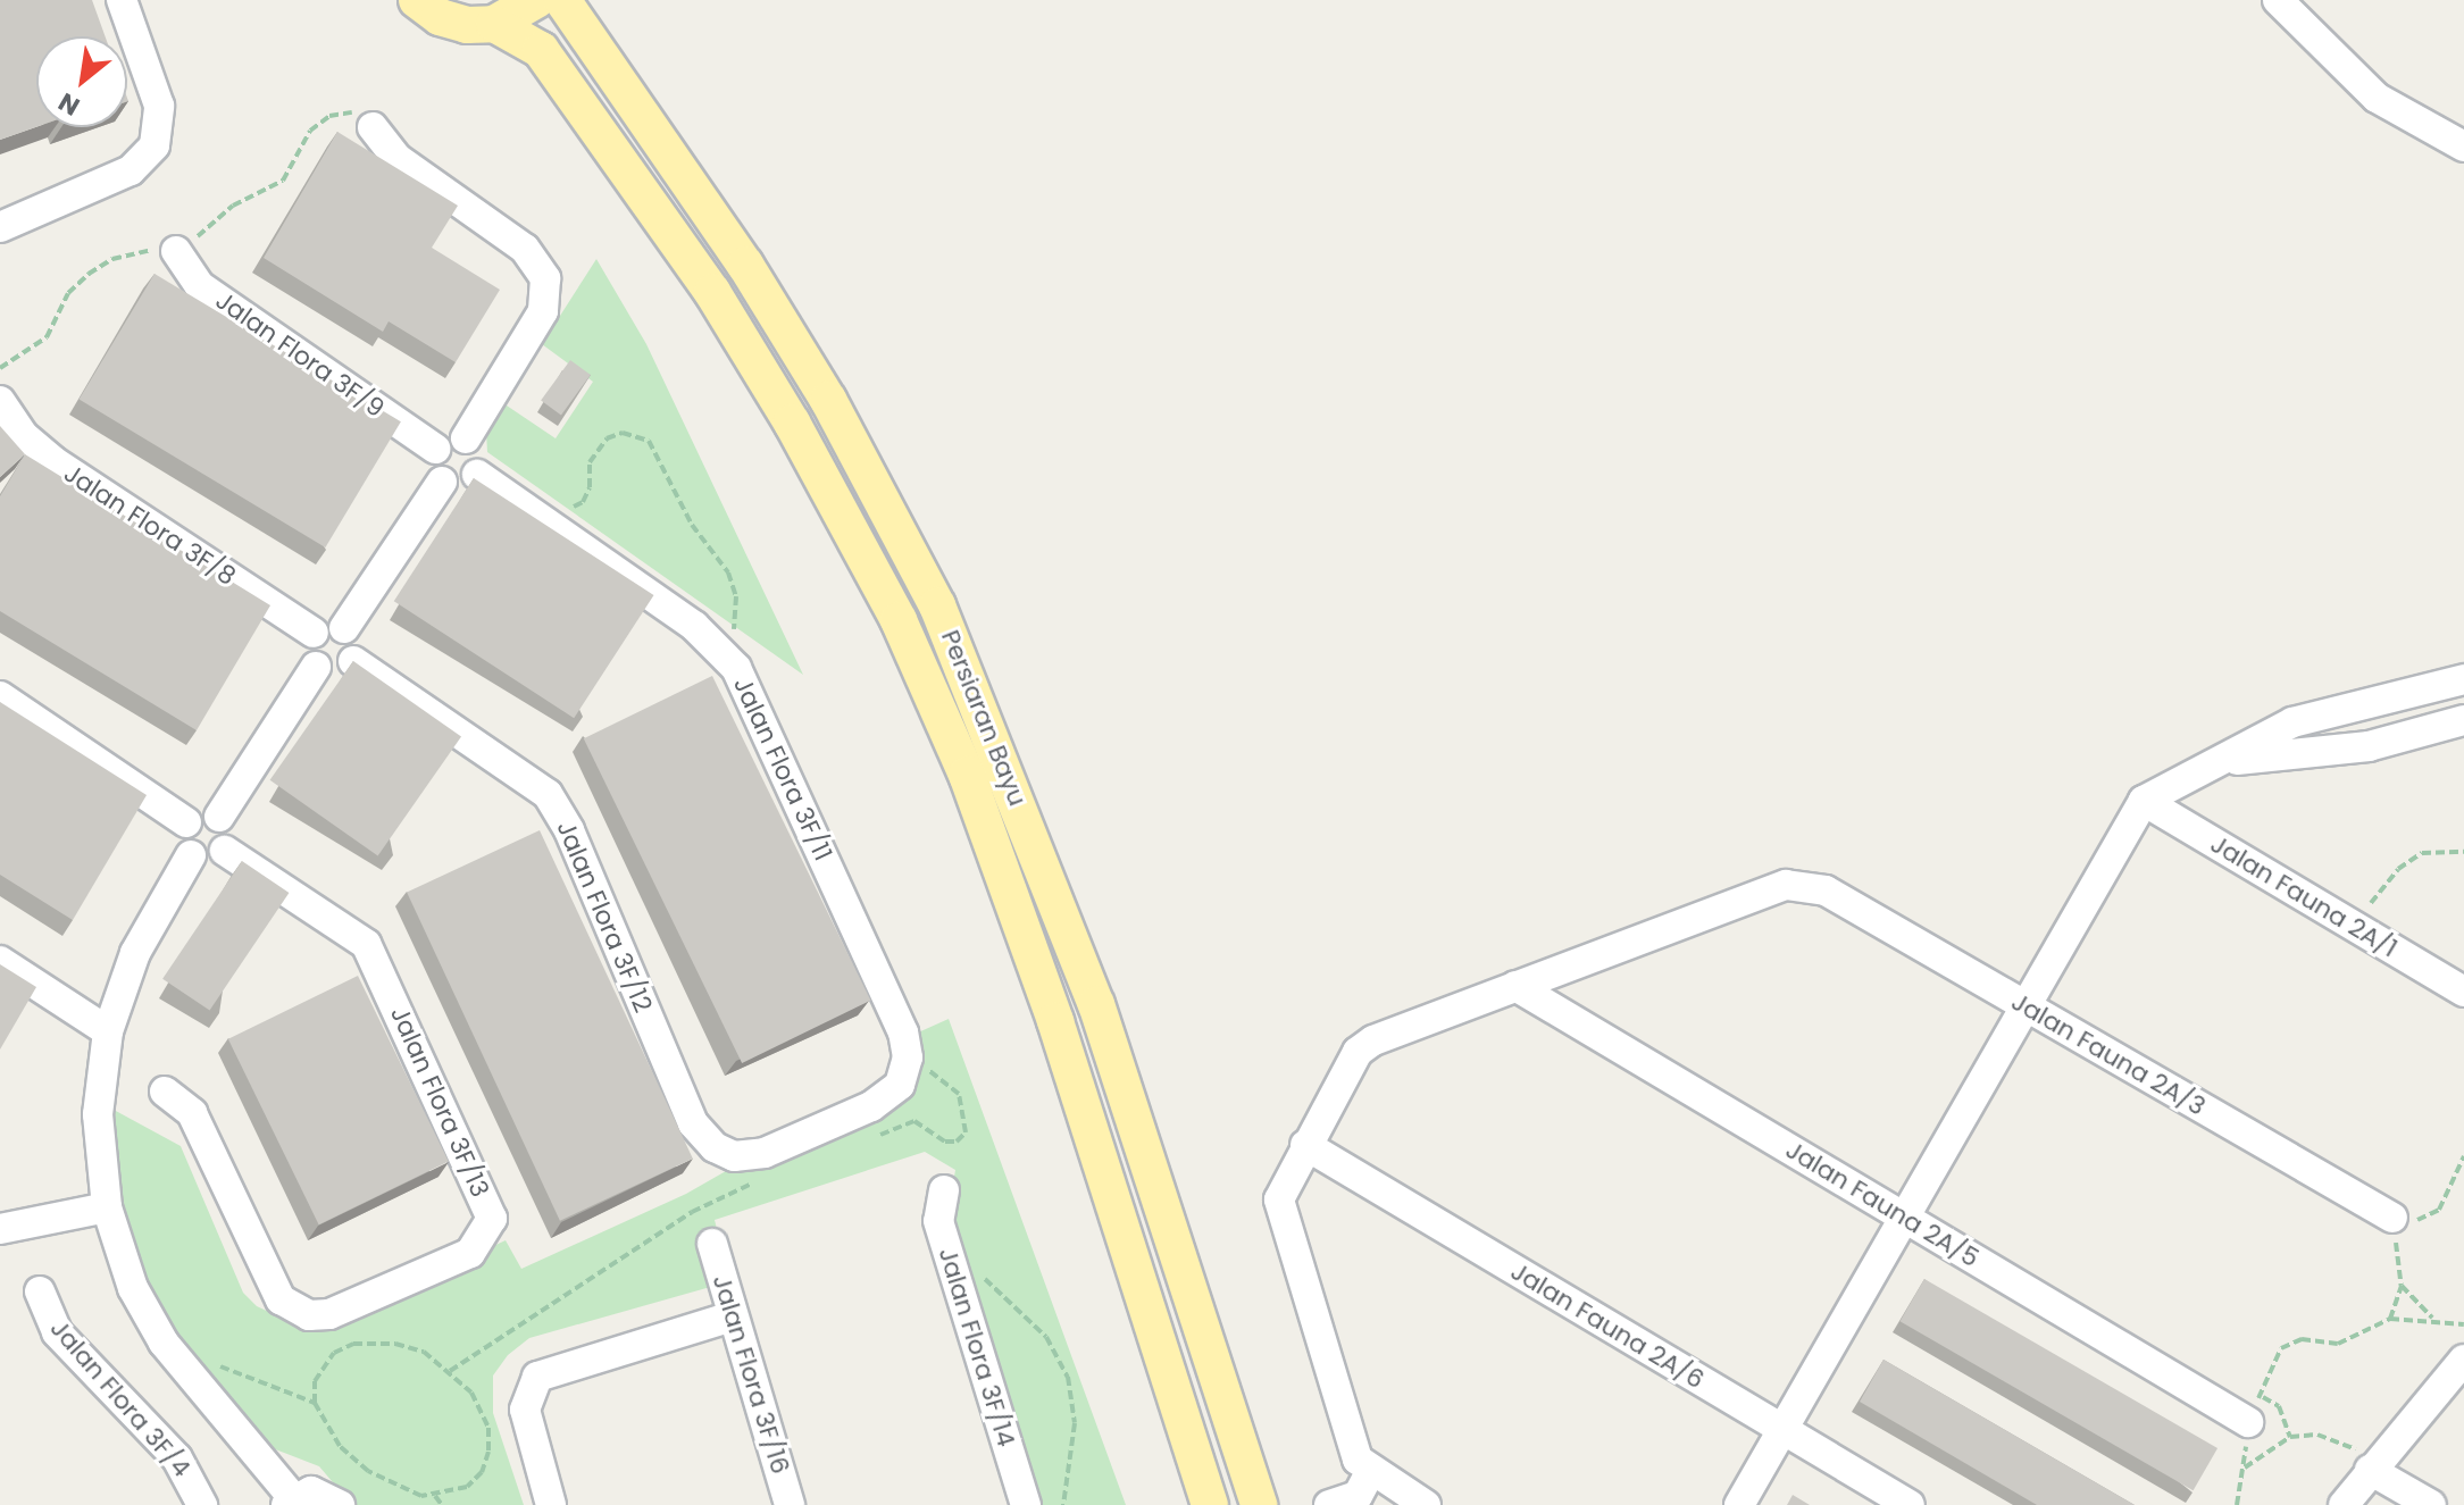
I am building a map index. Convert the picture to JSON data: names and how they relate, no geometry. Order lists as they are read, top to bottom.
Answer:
{
  "streets": {
    "main road": ["Persiaran Bayu"],
    "street": [
      "Jalan Flora 3F/9",
      "Jalan Flora 3F/8",
      "Jalan Flora 3F/11",
      "Jalan Fauna 2A/1",
      "Jalan Flora 3F/12",
      "Jalan Fauna 2A/3",
      "Jalan Flora 3F/13",
      "Jalan Fauna 2A/5",
      "Jalan Fauna 2A/6",
      "Jalan Flora 3F/14",
      "Jalan Flora 3F/16",
      "Jalan Flora 3F/4"
    ]
  },
  "crossings": [
    ["Jalan Flora 3F/9", "Jalan Flora 3F/11"],
    ["Jalan Flora 3F/8", "Jalan Flora 3F/12"],
    ["Jalan Flora 3F/11", "Jalan Flora 3F/12"],
    ["Jalan Fauna 2A/3", "Jalan Fauna 2A/5"]
  ],
  "north": "bottom left"
}
